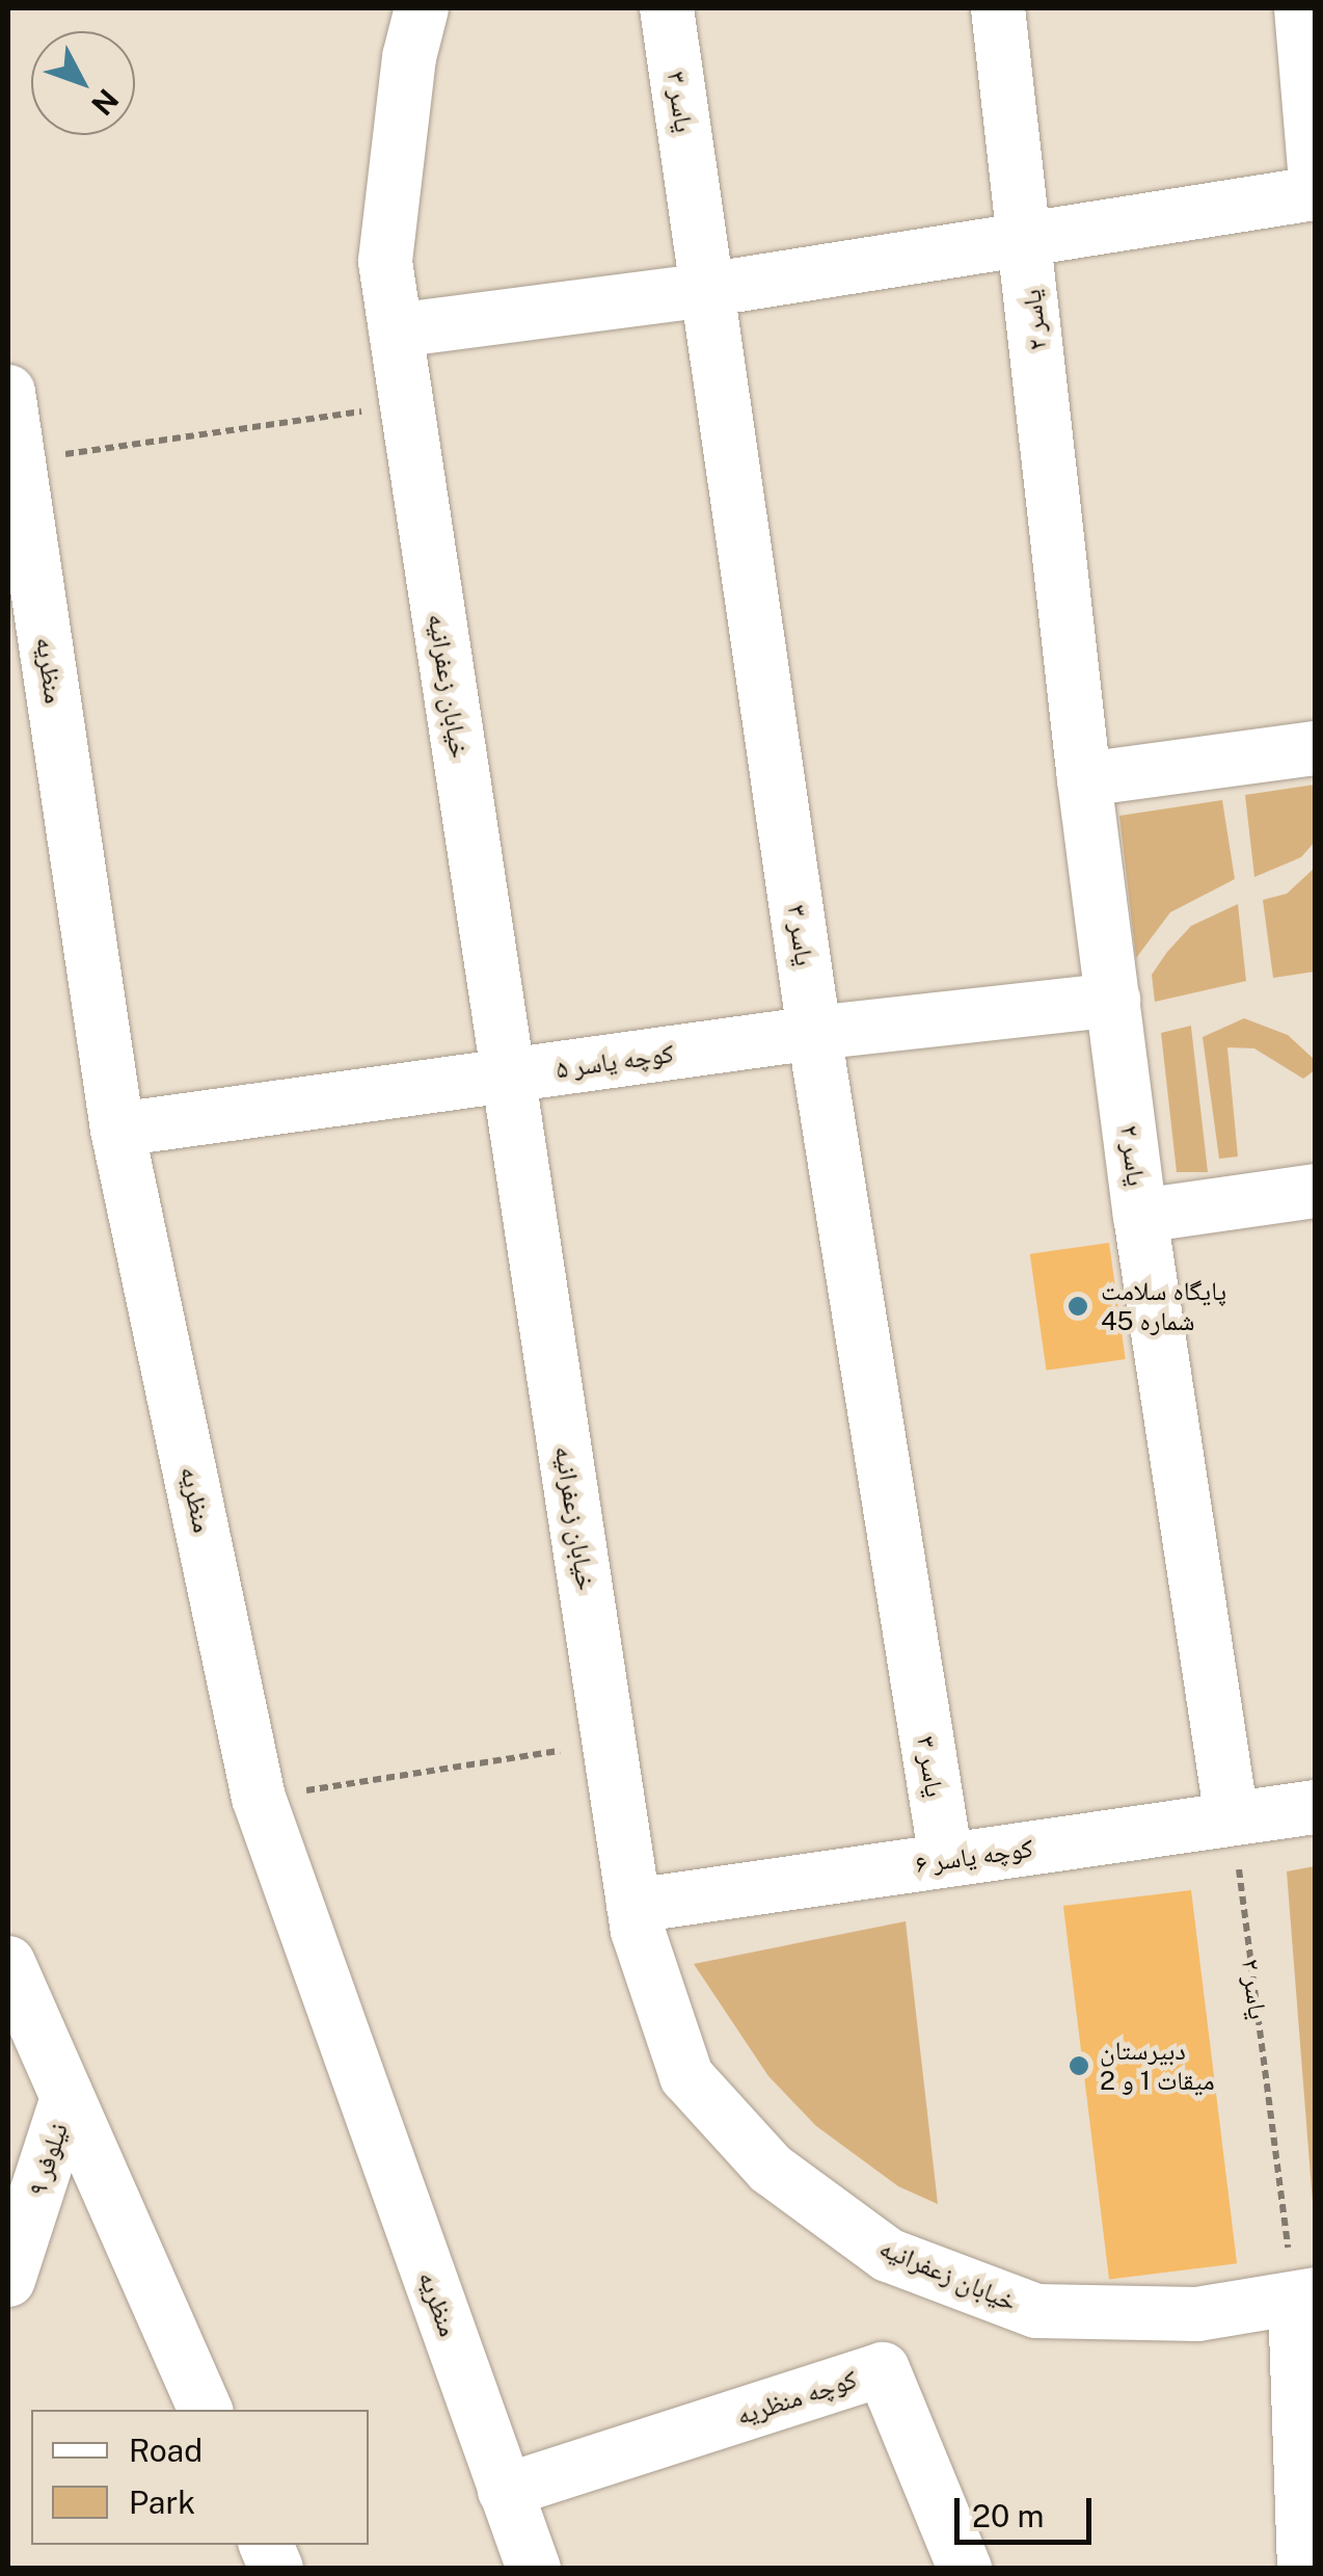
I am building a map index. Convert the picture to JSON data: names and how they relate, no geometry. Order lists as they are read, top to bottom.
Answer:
{
  "streets": {
    "street": [
      "یاسر ۳",
      "یاسر ۲",
      "منظریه",
      "خیابان زعفرانیه",
      "کوچه یاسر ۵",
      "کوچه یاسر ۶",
      "نیلوفر ۹",
      "کوچه منظریه"
    ]
  },
  "crossings": [
    ["یاسر ۳", "کوچه یاسر ۵"],
    ["یاسر ۳", "کوچه یاسر ۶"],
    ["یاسر ۲", "خیابان زعفرانیه"],
    ["یاسر ۲", "کوچه یاسر ۵"],
    ["یاسر ۲", "کوچه یاسر ۶"],
    ["منظریه", "کوچه یاسر ۵"],
    ["منظریه", "کوچه منظریه"],
    ["خیابان زعفرانیه", "کوچه یاسر ۵"],
    ["خیابان زعفرانیه", "کوچه یاسر ۶"]
  ],
  "places": ["پایگاه سلامت شماره 45", "دبیرستان میقات 1 و 2"],
  "legend": ["Road", "Park"],
  "scale_bar": "20 m",
  "north": "bottom right"
}
